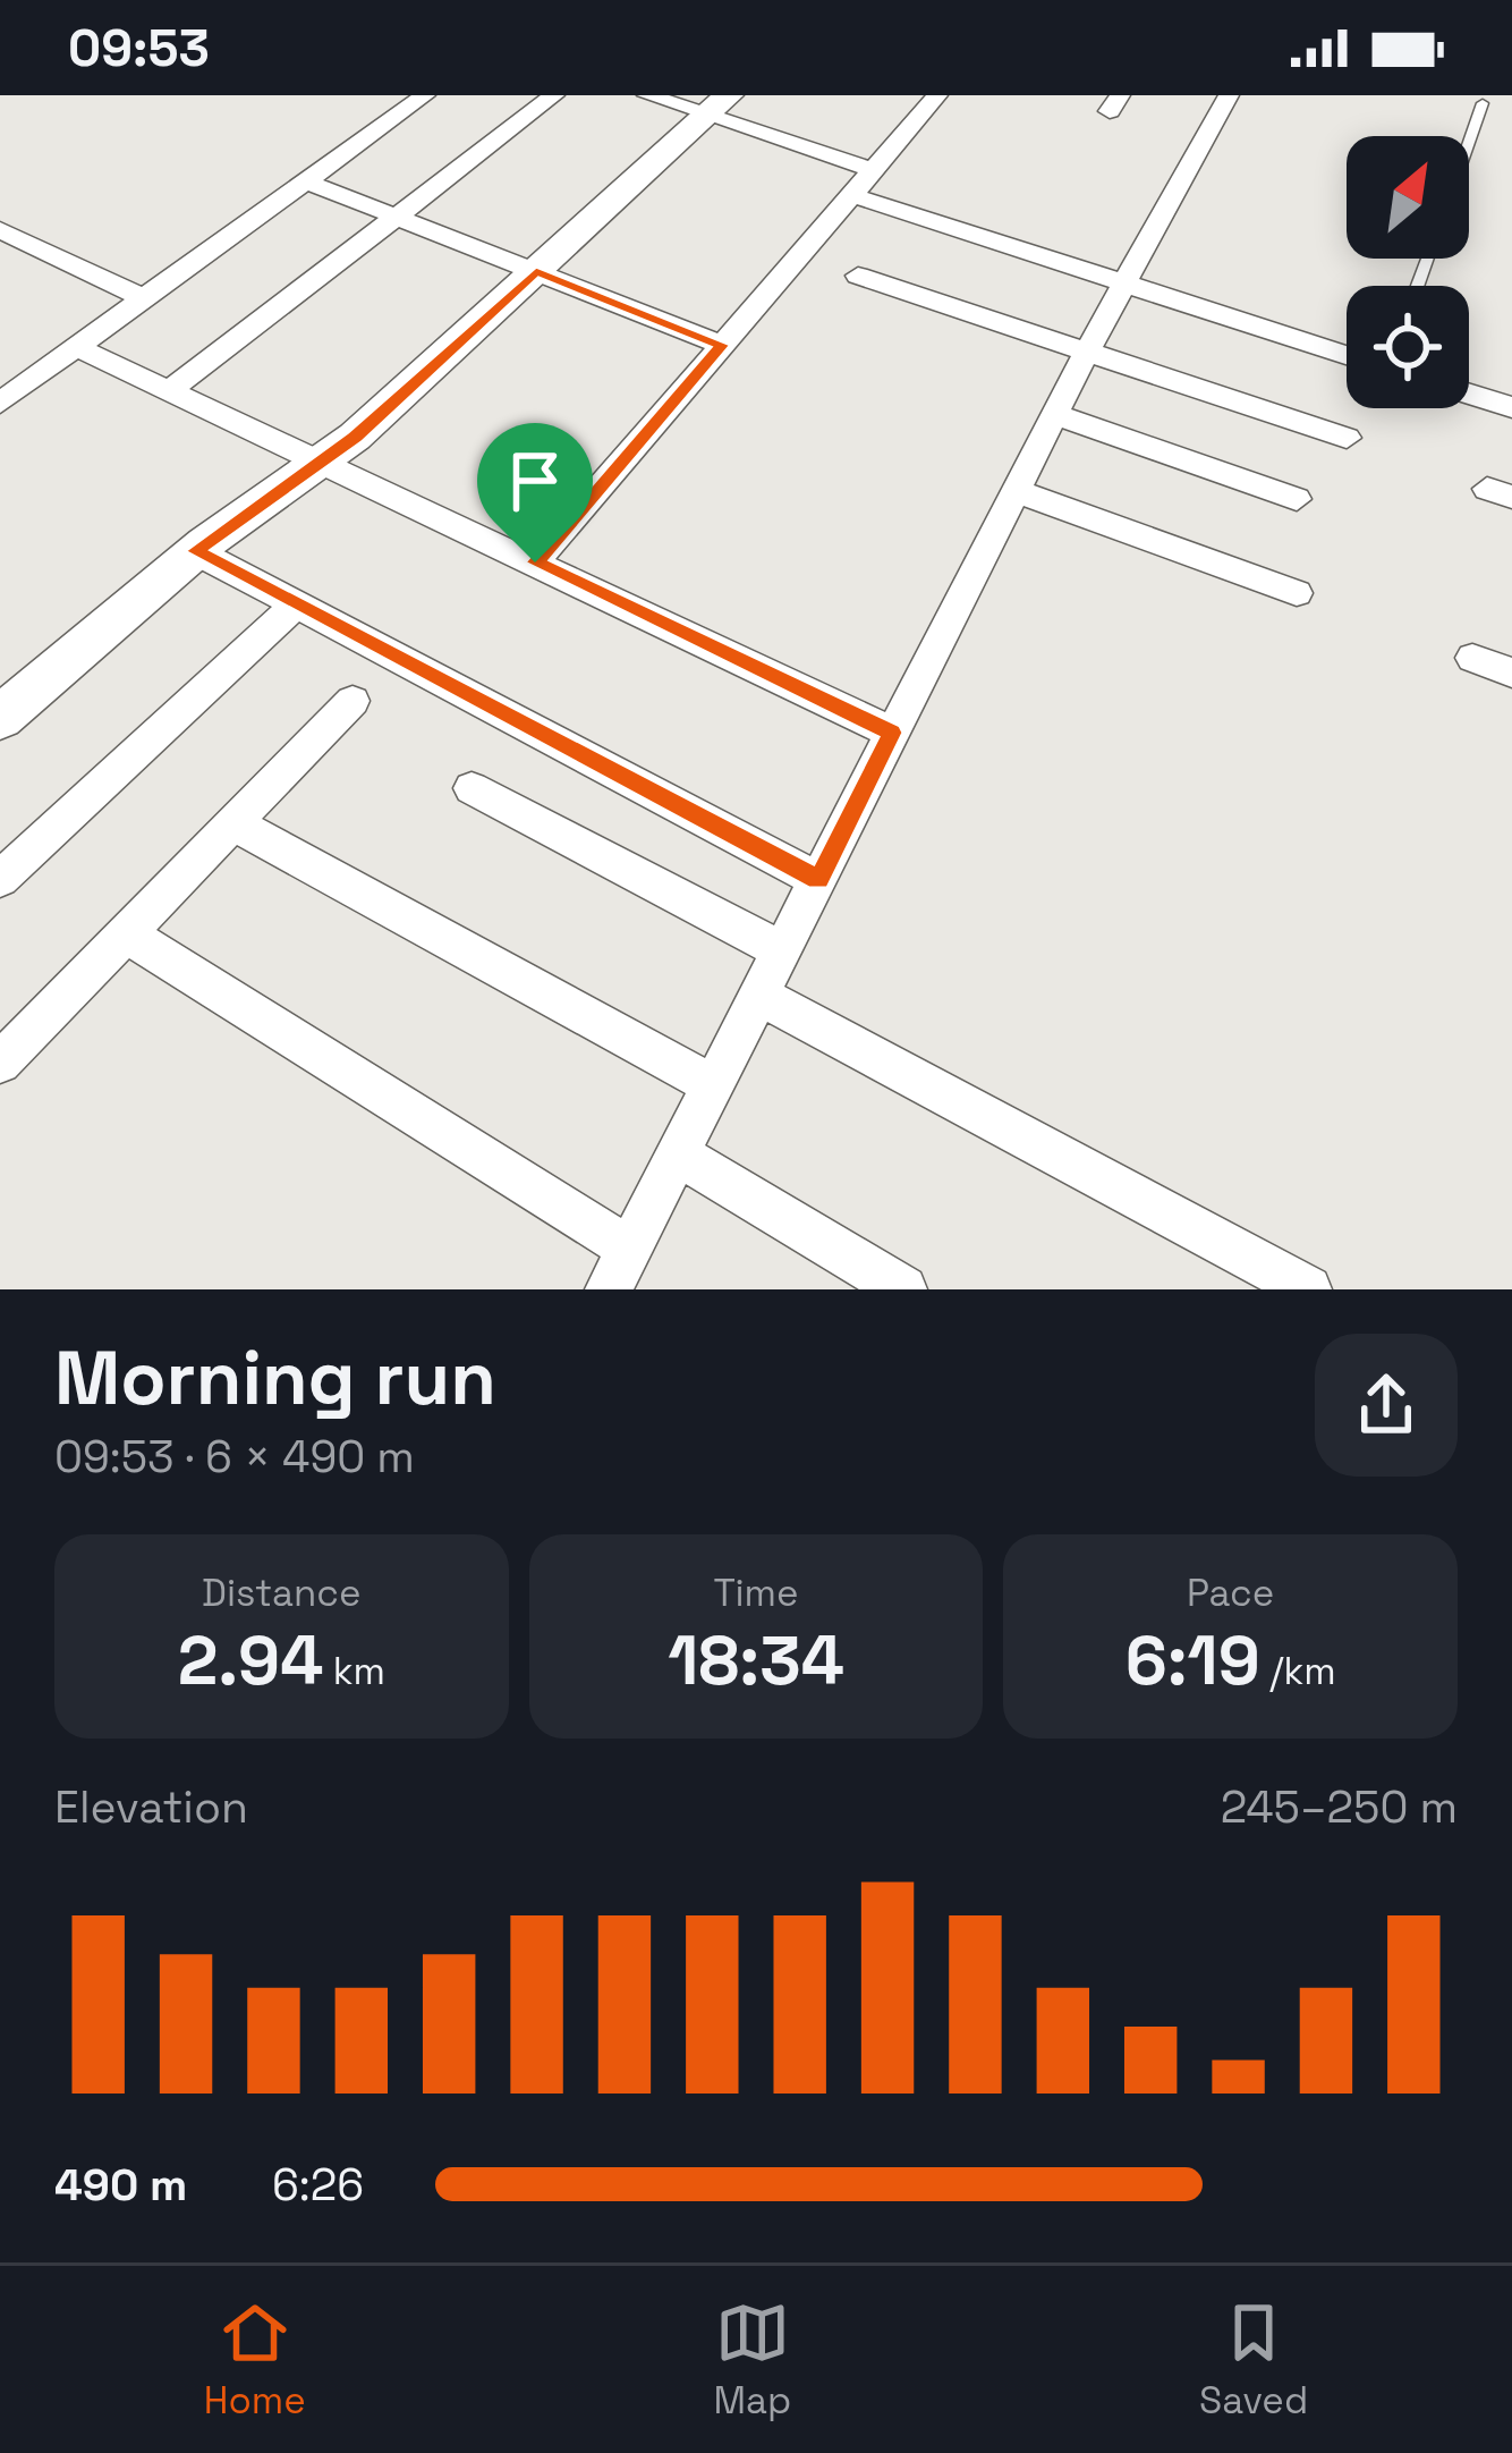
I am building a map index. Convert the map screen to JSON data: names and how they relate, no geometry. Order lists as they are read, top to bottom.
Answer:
{
  "north": "top right",
  "page": {
    "status": "09:53",
    "heading": ["Morning run", "09:53 · 6 × 490 m"],
    "stats": [
      ["Distance", "2.94 km"],
      ["Time", "18:34"],
      ["Pace", "6:19 /km"]
    ],
    "chart": ["Elevation", "245–250 m"],
    "list": [
      {
        "name": "490 m",
        "note": "6:26"
      }
    ],
    "tabs": ["Home", "Map", "Saved"]
  }
}
